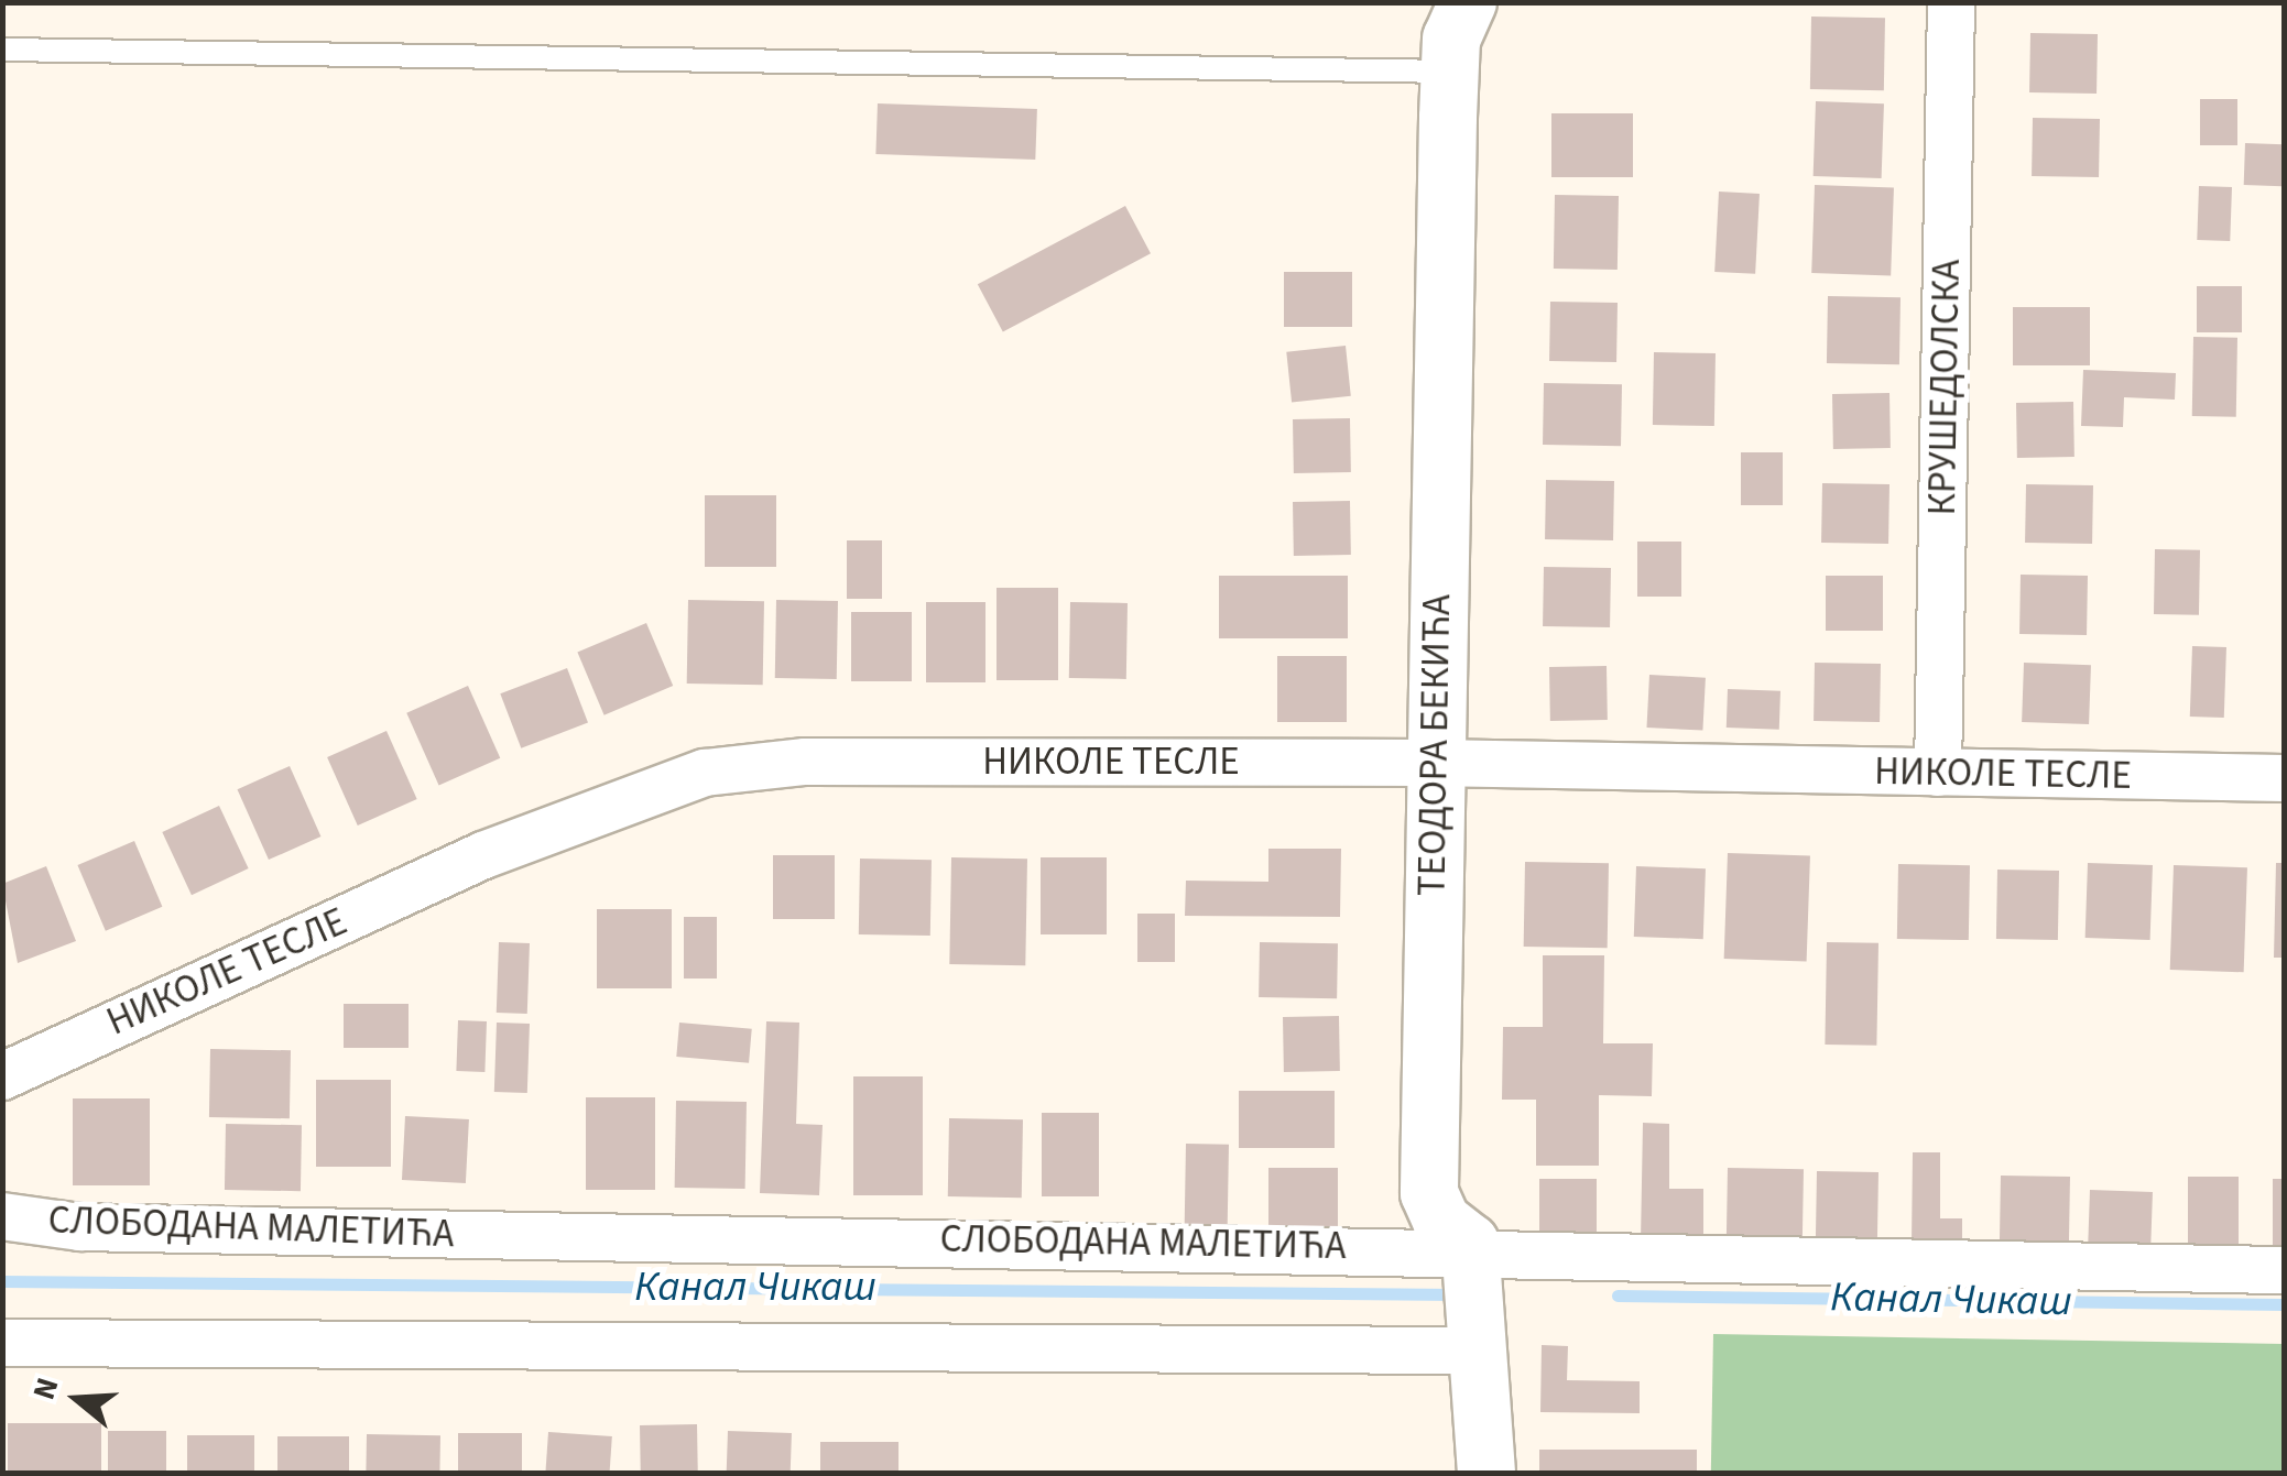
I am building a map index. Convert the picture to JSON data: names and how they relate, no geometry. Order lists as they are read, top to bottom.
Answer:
{
  "streets": {
    "street": [
      "КРУШЕДОЛСКА",
      "ТЕОДОРА БЕКИЋА",
      "НИКОЛЕ ТЕСЛЕ",
      "СЛОБОДАНА МАЛЕТИЋА"
    ]
  },
  "crossings": [
    ["КРУШЕДОЛСКА", "НИКОЛЕ ТЕСЛЕ"],
    ["ТЕОДОРА БЕКИЋА", "НИКОЛЕ ТЕСЛЕ"],
    ["ТЕОДОРА БЕКИЋА", "СЛОБОДАНА МАЛЕТИЋА"]
  ],
  "water": ["Канал Чикаш"],
  "north": "left"
}
